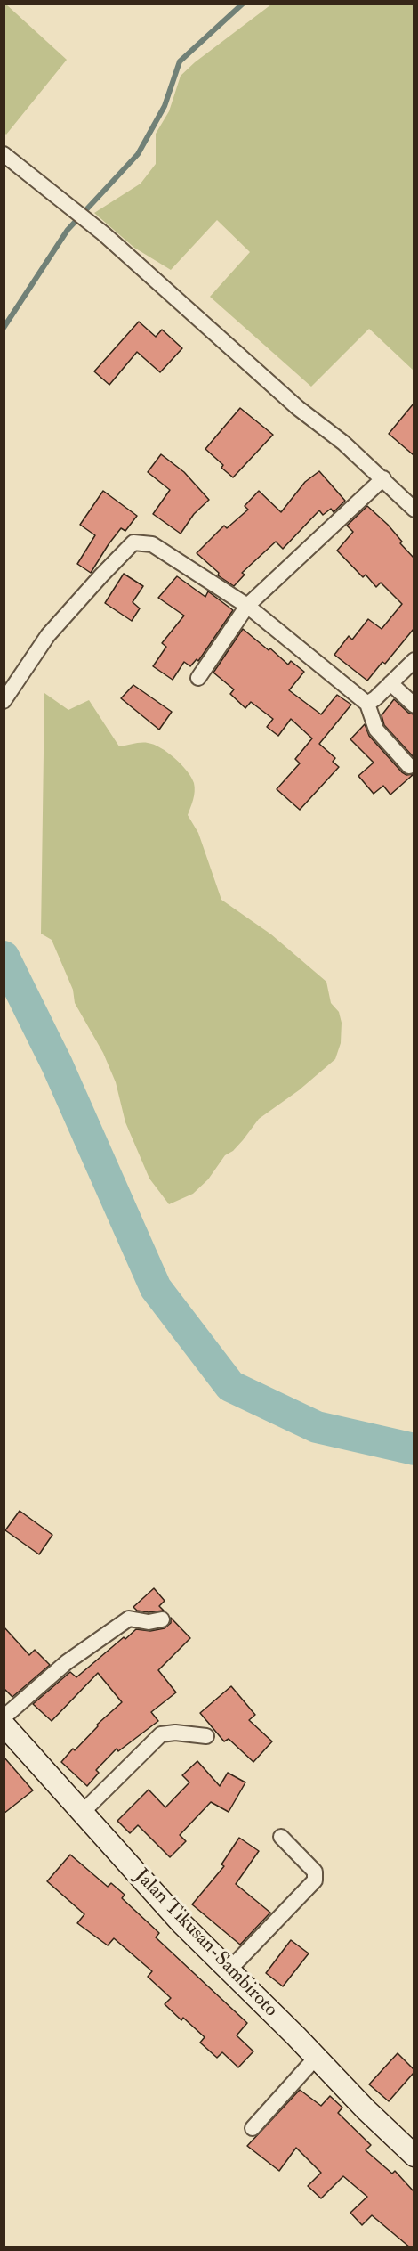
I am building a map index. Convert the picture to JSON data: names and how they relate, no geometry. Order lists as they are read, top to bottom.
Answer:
{
  "streets": {
    "street": ["Jalan Tikusan-Sambiroto"]
  }
}
